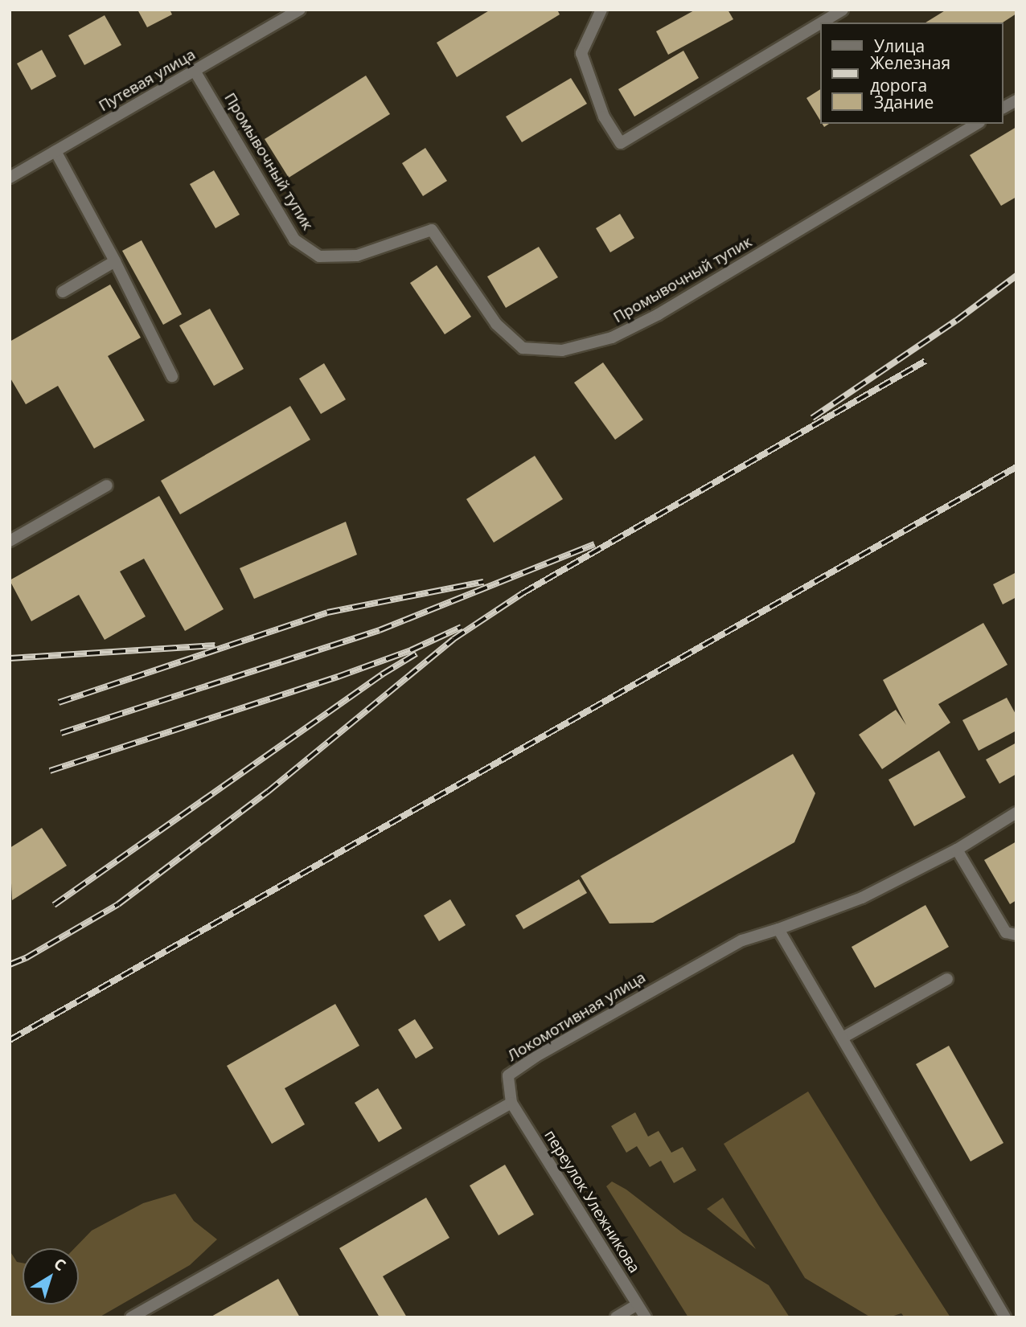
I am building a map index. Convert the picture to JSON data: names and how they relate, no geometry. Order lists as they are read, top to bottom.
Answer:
{
  "streets": {
    "street": [
      "Путевая улица",
      "Промывочный тупик",
      "Локомотивная улица",
      "переулок Улежникова"
    ]
  },
  "crossings": [
    ["Путевая улица", "Промывочный тупик"],
    ["Локомотивная улица", "переулок Улежникова"]
  ],
  "legend": ["Улица", "Железная дорога", "Здание"],
  "north": "top right"
}
